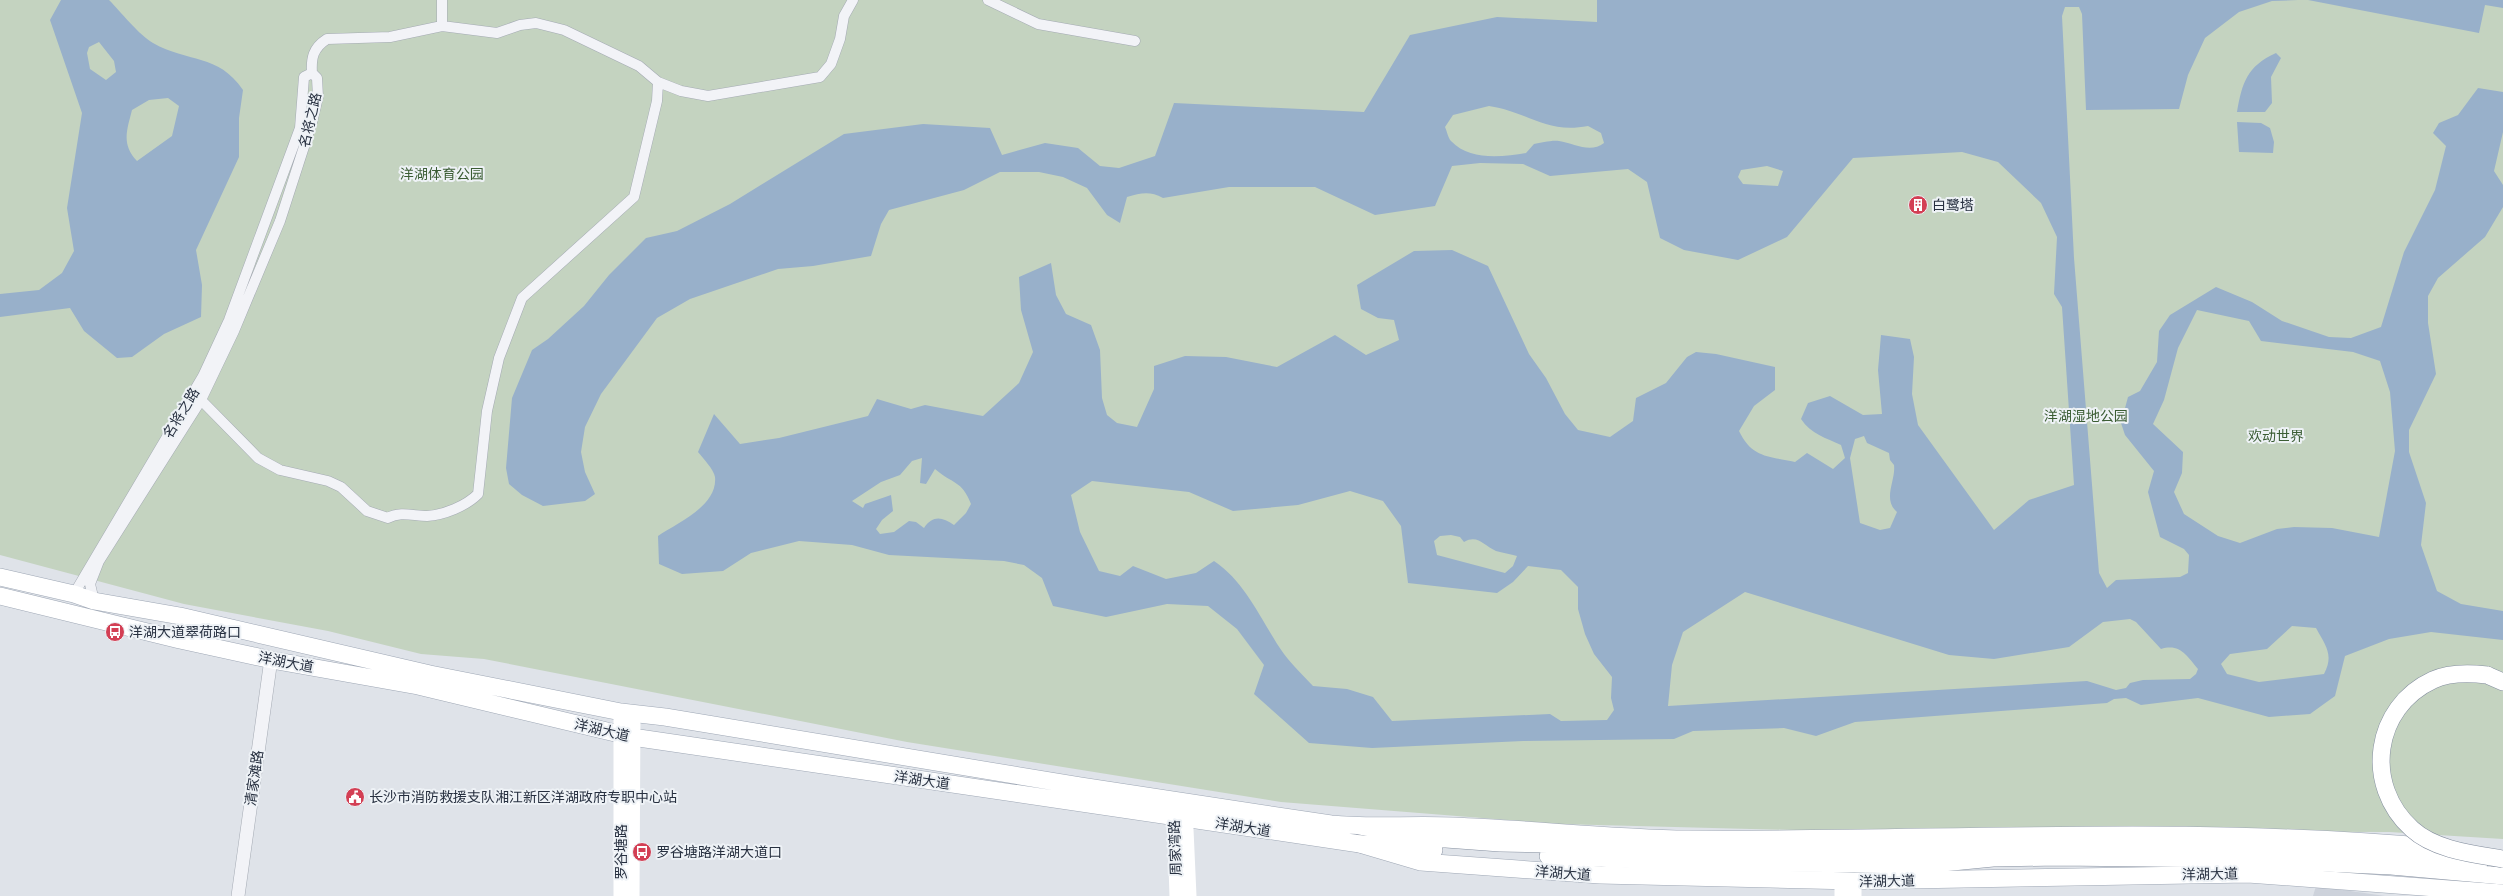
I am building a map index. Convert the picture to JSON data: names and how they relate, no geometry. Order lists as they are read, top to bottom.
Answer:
{
  "streets": {
    "main road": ["洋湖大道", "周家湾路", "罗谷塘路"],
    "street": ["名将之路", "清家滩路"]
  },
  "crossings": [
    ["名将之路", "洋湖大道"],
    ["洋湖大道", "清家滩路"],
    ["洋湖大道", "周家湾路"],
    ["洋湖大道", "罗谷塘路"]
  ],
  "parks": ["洋湖体育公园", "洋湖湿地公园", "欢动世界"],
  "places": {
    "building": ["白鹭塔"],
    "bus stop": ["洋湖大道翠荷路口", "罗谷塘路洋湖大道口"],
    "public building": ["长沙市消防救援支队湘江新区洋湖政府专职中心站"]
  }
}
